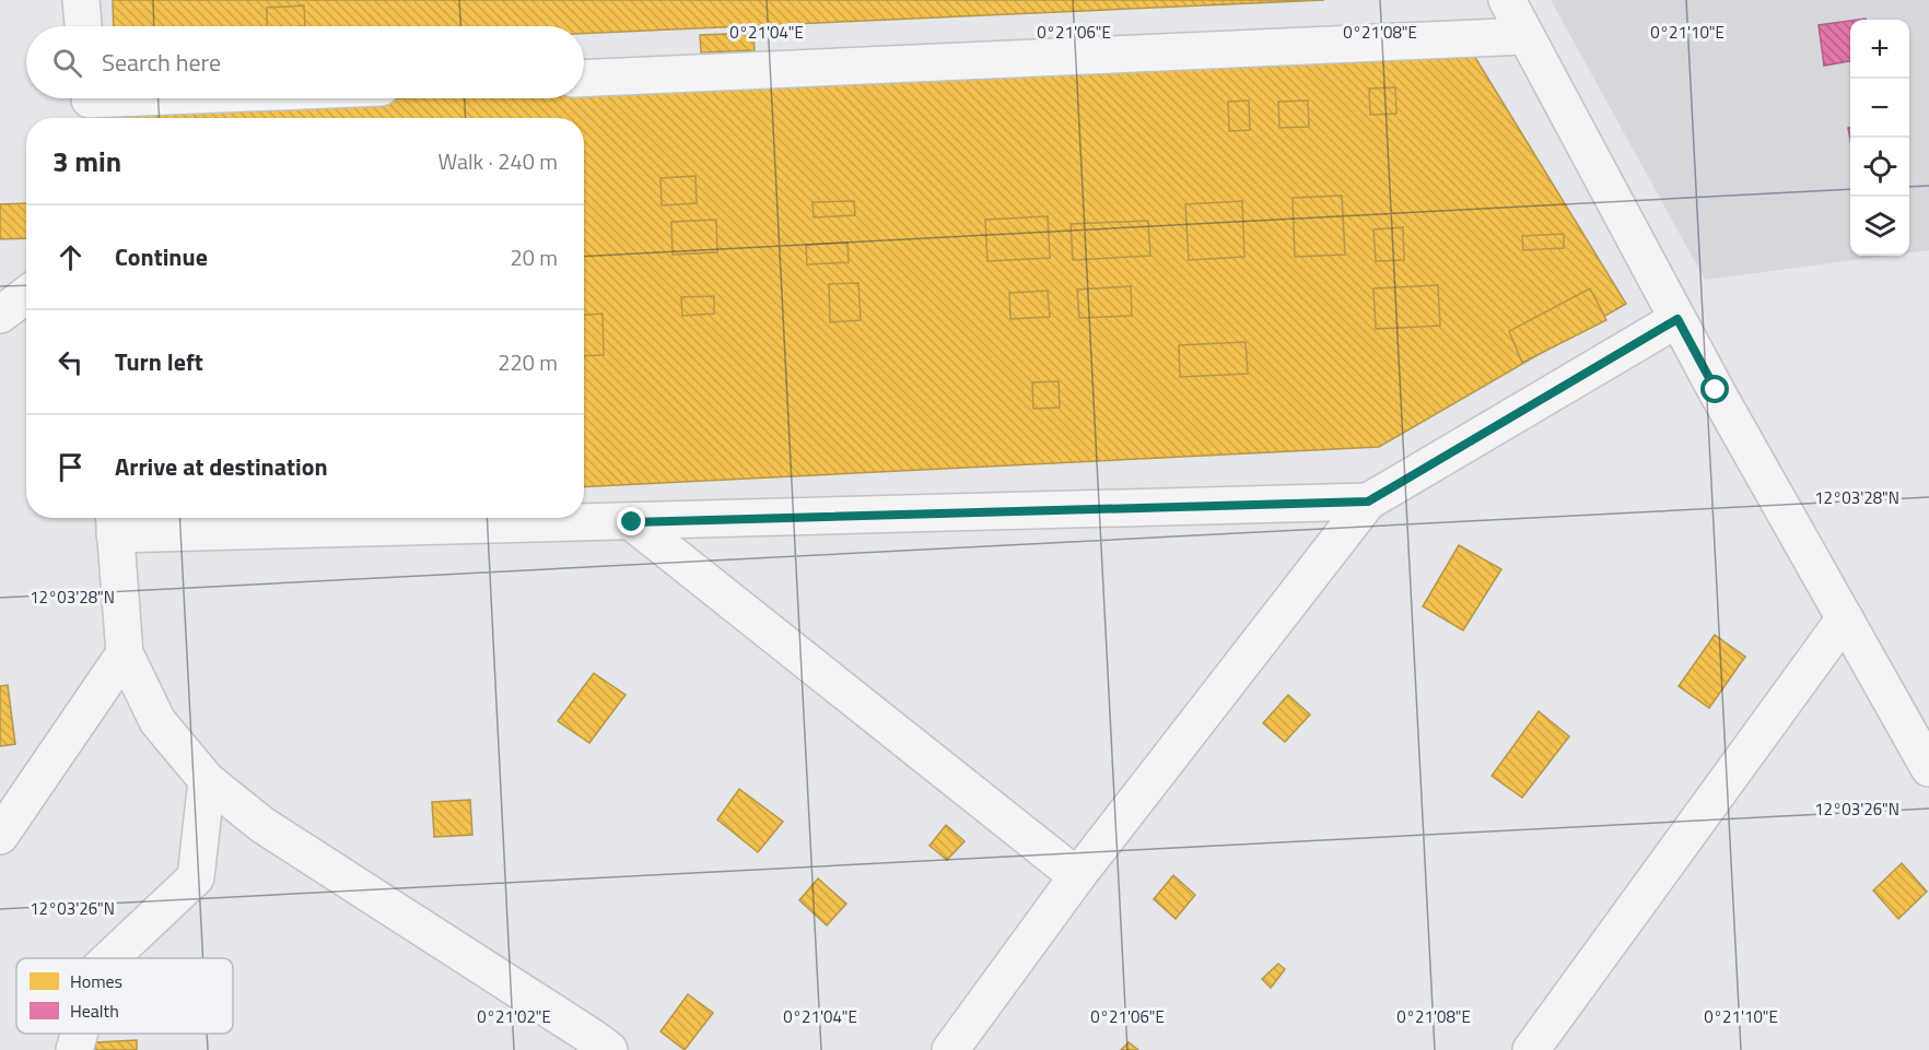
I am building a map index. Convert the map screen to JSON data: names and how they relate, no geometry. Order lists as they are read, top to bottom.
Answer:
{
  "legend": ["Homes", "Health"],
  "page": {
    "map_buttons": ["+", "−"],
    "search": "Search here",
    "heading": ["3 min", "Walk · 240 m"],
    "list": [
      ["Continue", "20 m"],
      ["Turn left", "220 m"],
      "Arrive at destination"
    ]
  },
  "coordinates": [
    "0°21'04\"E",
    "0°21'06\"E",
    "0°21'08\"E",
    "0°21'10\"E",
    "12°03'28\"N",
    "12°03'26\"N",
    "0°21'02\"E"
  ]
}
